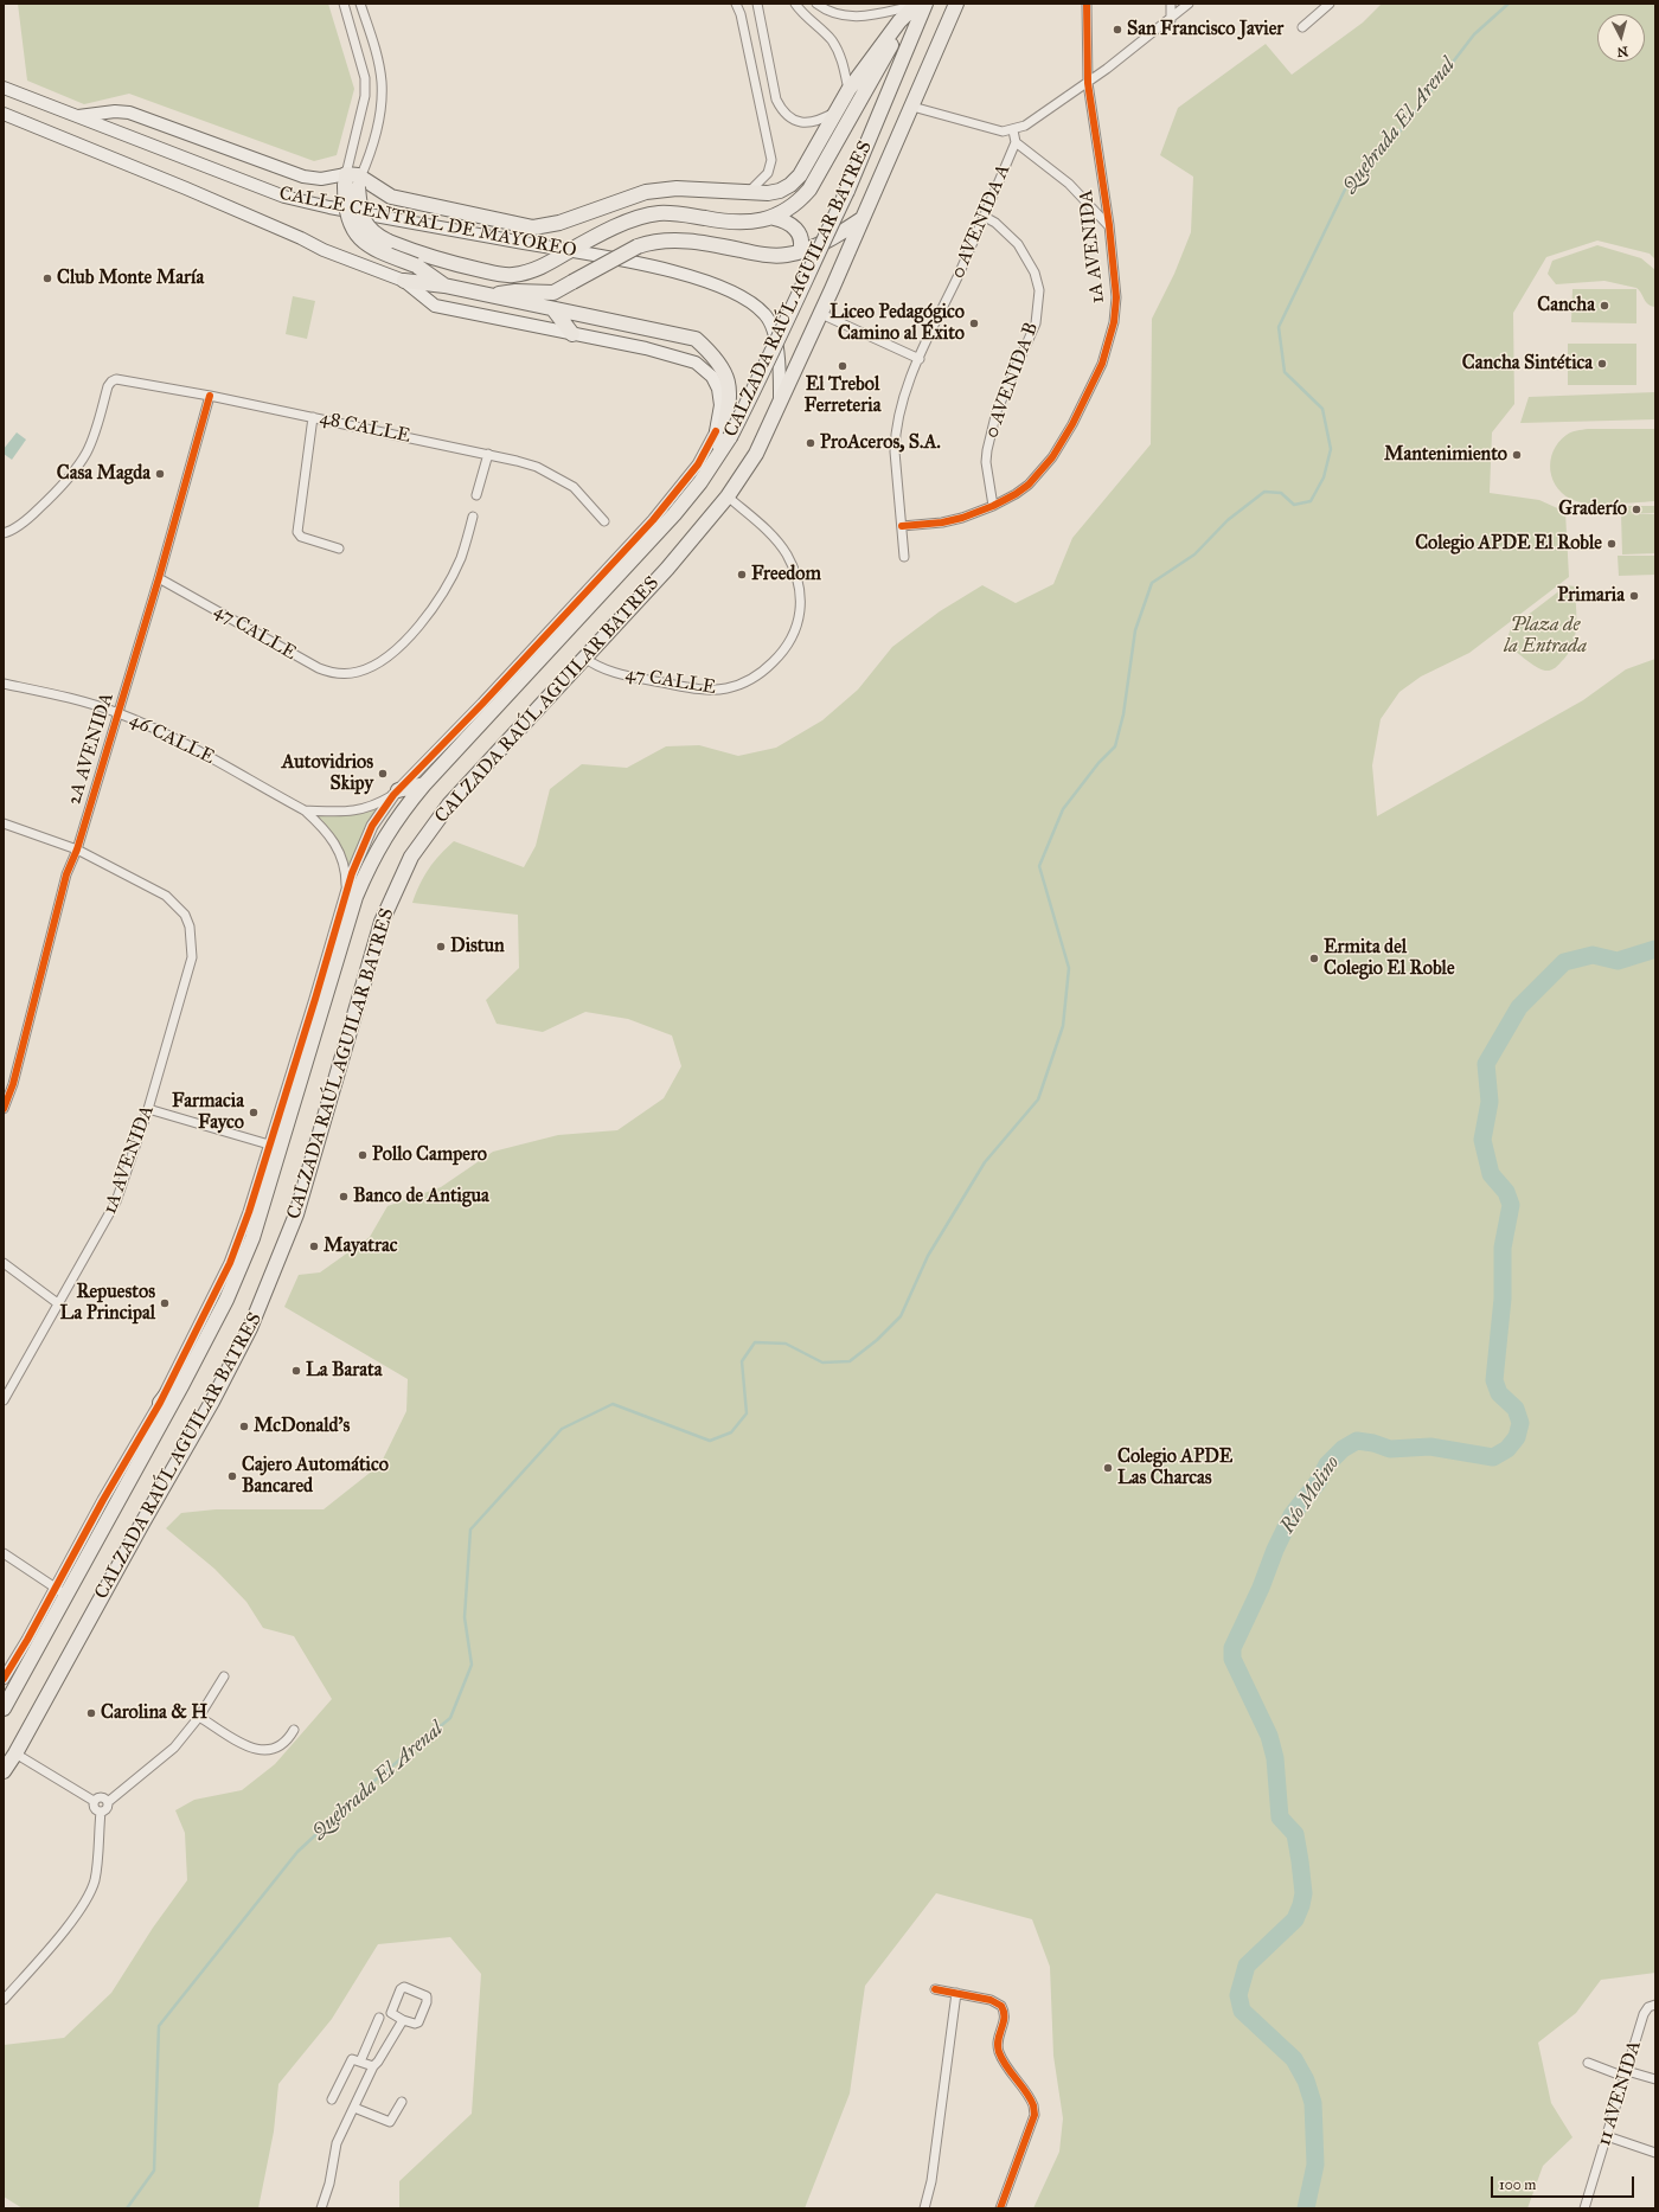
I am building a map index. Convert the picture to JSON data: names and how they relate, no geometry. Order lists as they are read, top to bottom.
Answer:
{
  "streets": {
    "highway": ["CALZADA RAÚL AGUILAR BATRES"],
    "main road": ["CALLE CENTRAL DE MAYOREO"],
    "street": [
      "0 AVENIDA A",
      "1A AVENIDA",
      "0 AVENIDA B",
      "48 CALLE",
      "47 CALLE",
      "46 CALLE",
      "2A AVENIDA",
      "11 AVENIDA"
    ]
  },
  "crossings": [
    ["0 AVENIDA A", "1A AVENIDA"],
    ["0 AVENIDA A", "0 AVENIDA B"],
    ["CALLE CENTRAL DE MAYOREO", "CALZADA RAÚL AGUILAR BATRES"],
    ["1A AVENIDA", "0 AVENIDA B"],
    ["1A AVENIDA", "2A AVENIDA"],
    ["CALZADA RAÚL AGUILAR BATRES", "47 CALLE"],
    ["48 CALLE", "2A AVENIDA"],
    ["47 CALLE", "2A AVENIDA"],
    ["46 CALLE", "2A AVENIDA"]
  ],
  "water": ["Quebrada El Arenal", "Río Molino"],
  "parks": ["Plaza de la Entrada"],
  "places": [
    "San Francisco Javier",
    "Club Monte María",
    "Cancha",
    "Liceo Pedagógico Camino al Éxito",
    "Cancha Sintética",
    "El Trebol Ferreteria",
    "ProAceros, S.A.",
    "Mantenimiento",
    "Casa Magda",
    "Graderío",
    "Colegio APDE El Roble",
    "Freedom",
    "Primaria",
    "Autovidrios Skipy",
    "Distun",
    "Ermita del Colegio El Roble",
    "Farmacia Fayco",
    "Pollo Campero",
    "Banco de Antigua",
    "Mayatrac",
    "Repuestos La Principal",
    "La Barata",
    "McDonald's",
    "Colegio APDE Las Charcas",
    "Cajero Automático Bancared",
    "Carolina & H"
  ],
  "scale_bar": "100 m",
  "north": "bottom"
}
